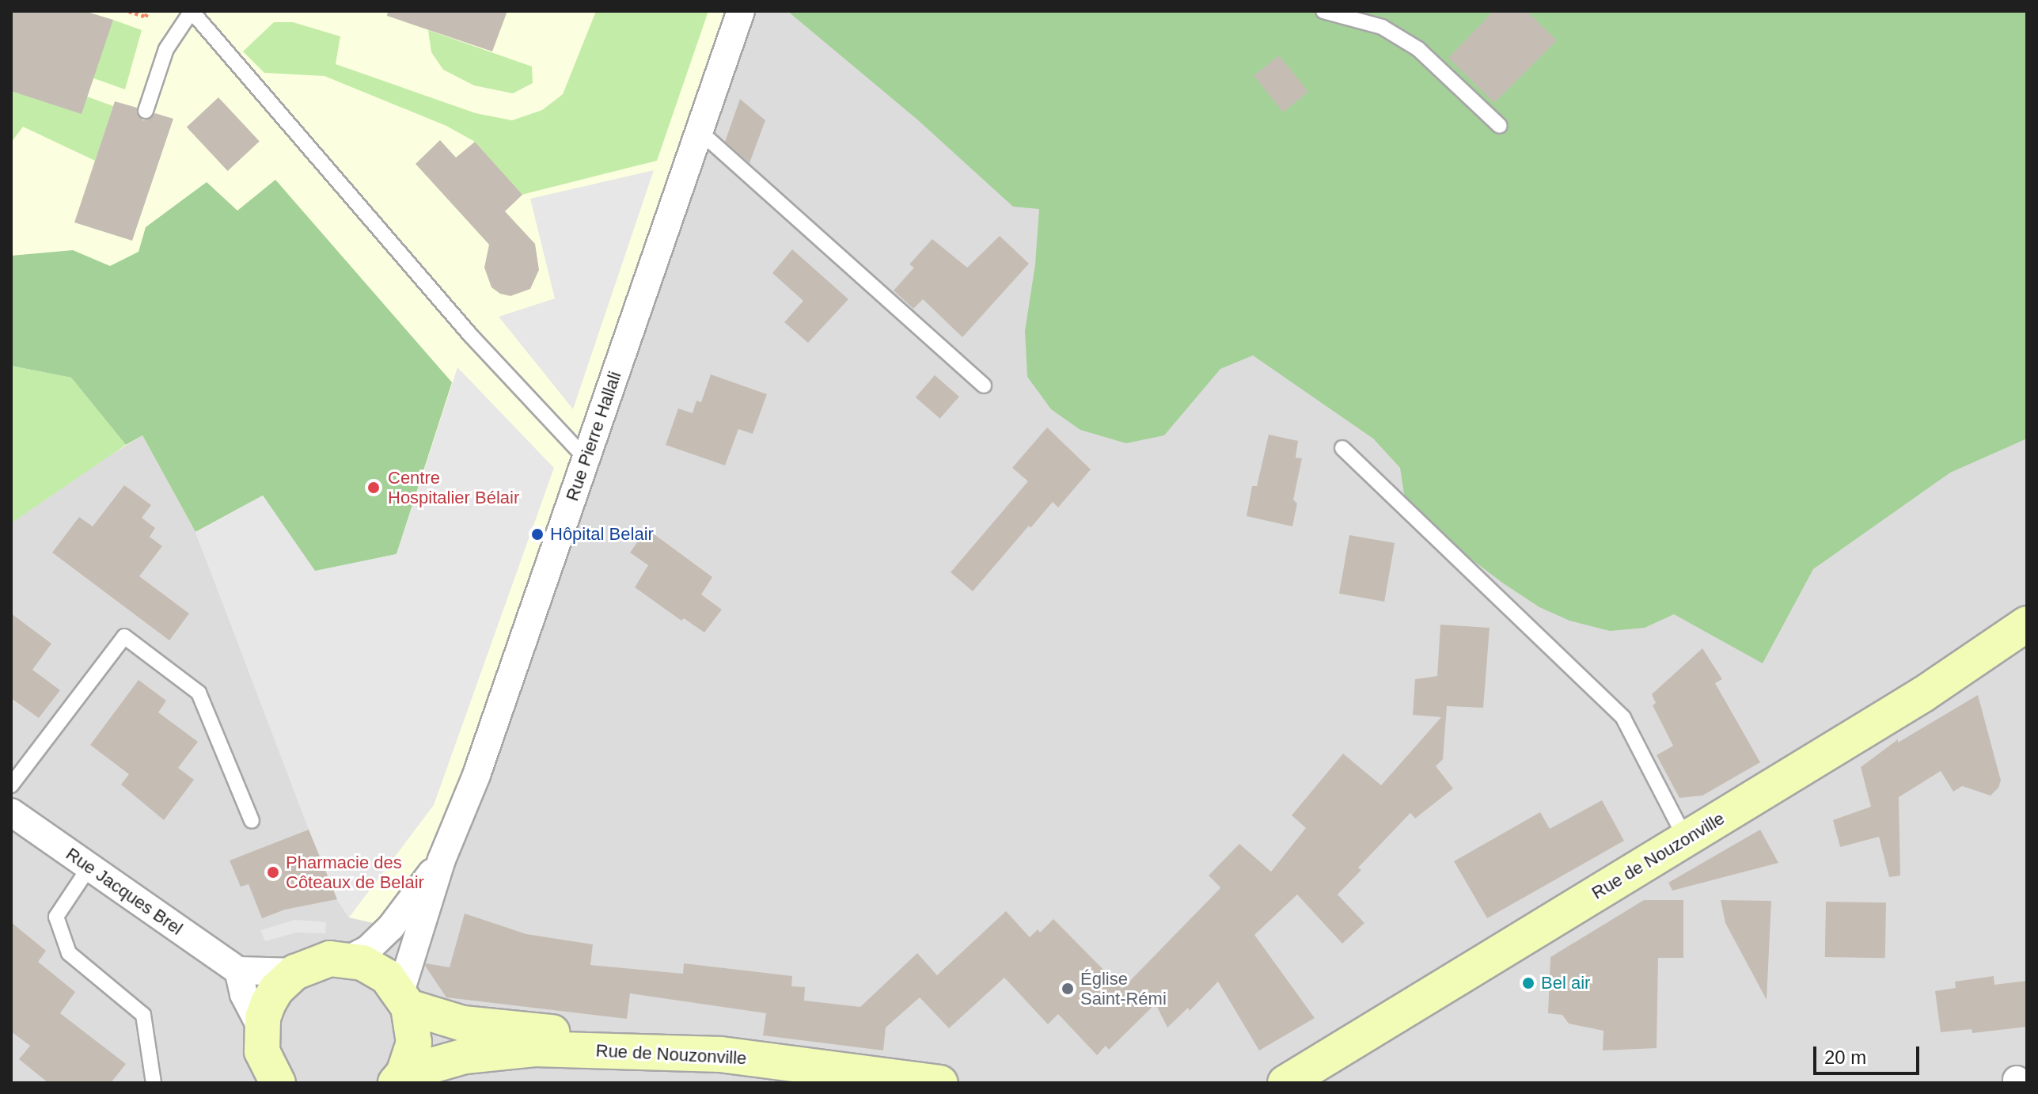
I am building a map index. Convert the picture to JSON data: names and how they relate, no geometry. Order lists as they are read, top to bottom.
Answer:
{
  "streets": {
    "main road": ["Rue de Nouzonville"],
    "street": ["Rue Pierre Hallali", "Rue Jacques Brel"]
  },
  "crossings": [
    ["Rue Pierre Hallali", "Rue de Nouzonville"]
  ],
  "places": [
    "Centre Hospitalier Bélair",
    "Hôpital Belair",
    "Pharmacie des Côteaux de Belair",
    "Bel air",
    "Église Saint-Rémi"
  ],
  "scale_bar": "20 m"
}
